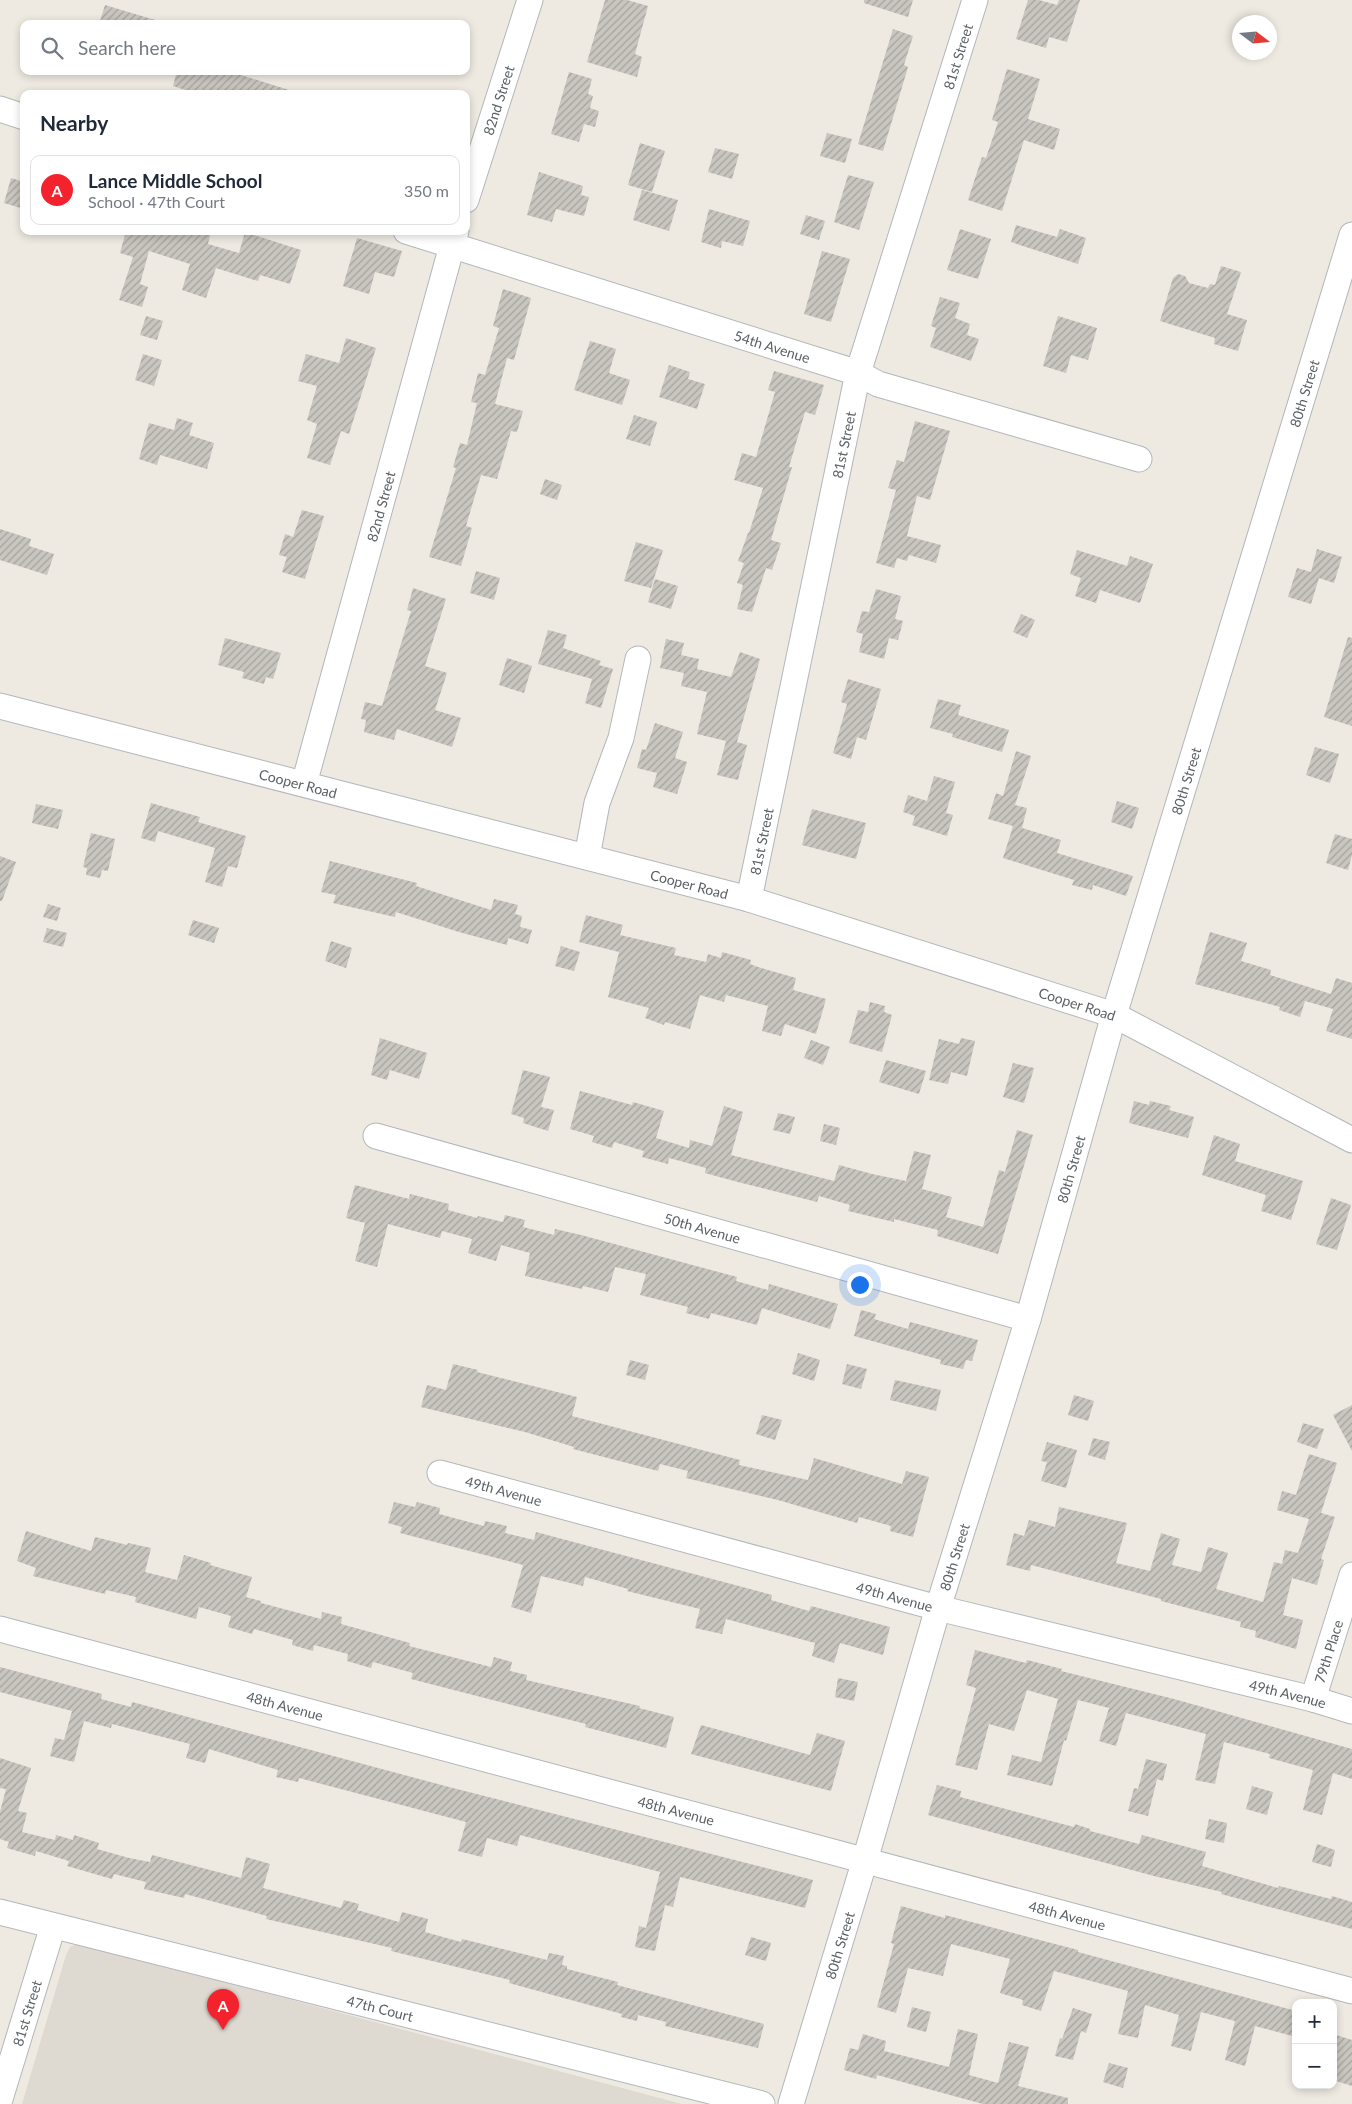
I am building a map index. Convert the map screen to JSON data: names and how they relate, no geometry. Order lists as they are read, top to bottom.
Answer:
{
  "streets": {
    "street": [
      "81st Street",
      "82nd Street",
      "54th Avenue",
      "80th Street",
      "Cooper Road",
      "50th Avenue",
      "49th Avenue",
      "79th Place",
      "48th Avenue",
      "47th Court"
    ]
  },
  "crossings": [
    ["81st Street", "54th Avenue"],
    ["81st Street", "Cooper Road"],
    ["81st Street", "47th Court"],
    ["82nd Street", "54th Avenue"],
    ["82nd Street", "Cooper Road"],
    ["80th Street", "Cooper Road"],
    ["80th Street", "50th Avenue"],
    ["80th Street", "49th Avenue"],
    ["80th Street", "48th Avenue"],
    ["49th Avenue", "79th Place"]
  ],
  "north": "right",
  "page": {
    "search": "Search here",
    "heading": "Nearby",
    "list": [
      {
        "mark": "A",
        "name": "Lance Middle School",
        "note": "School · 47th Court",
        "value": "350 m"
      }
    ],
    "pins": "A",
    "map_buttons": ["+", "−"]
  }
}
